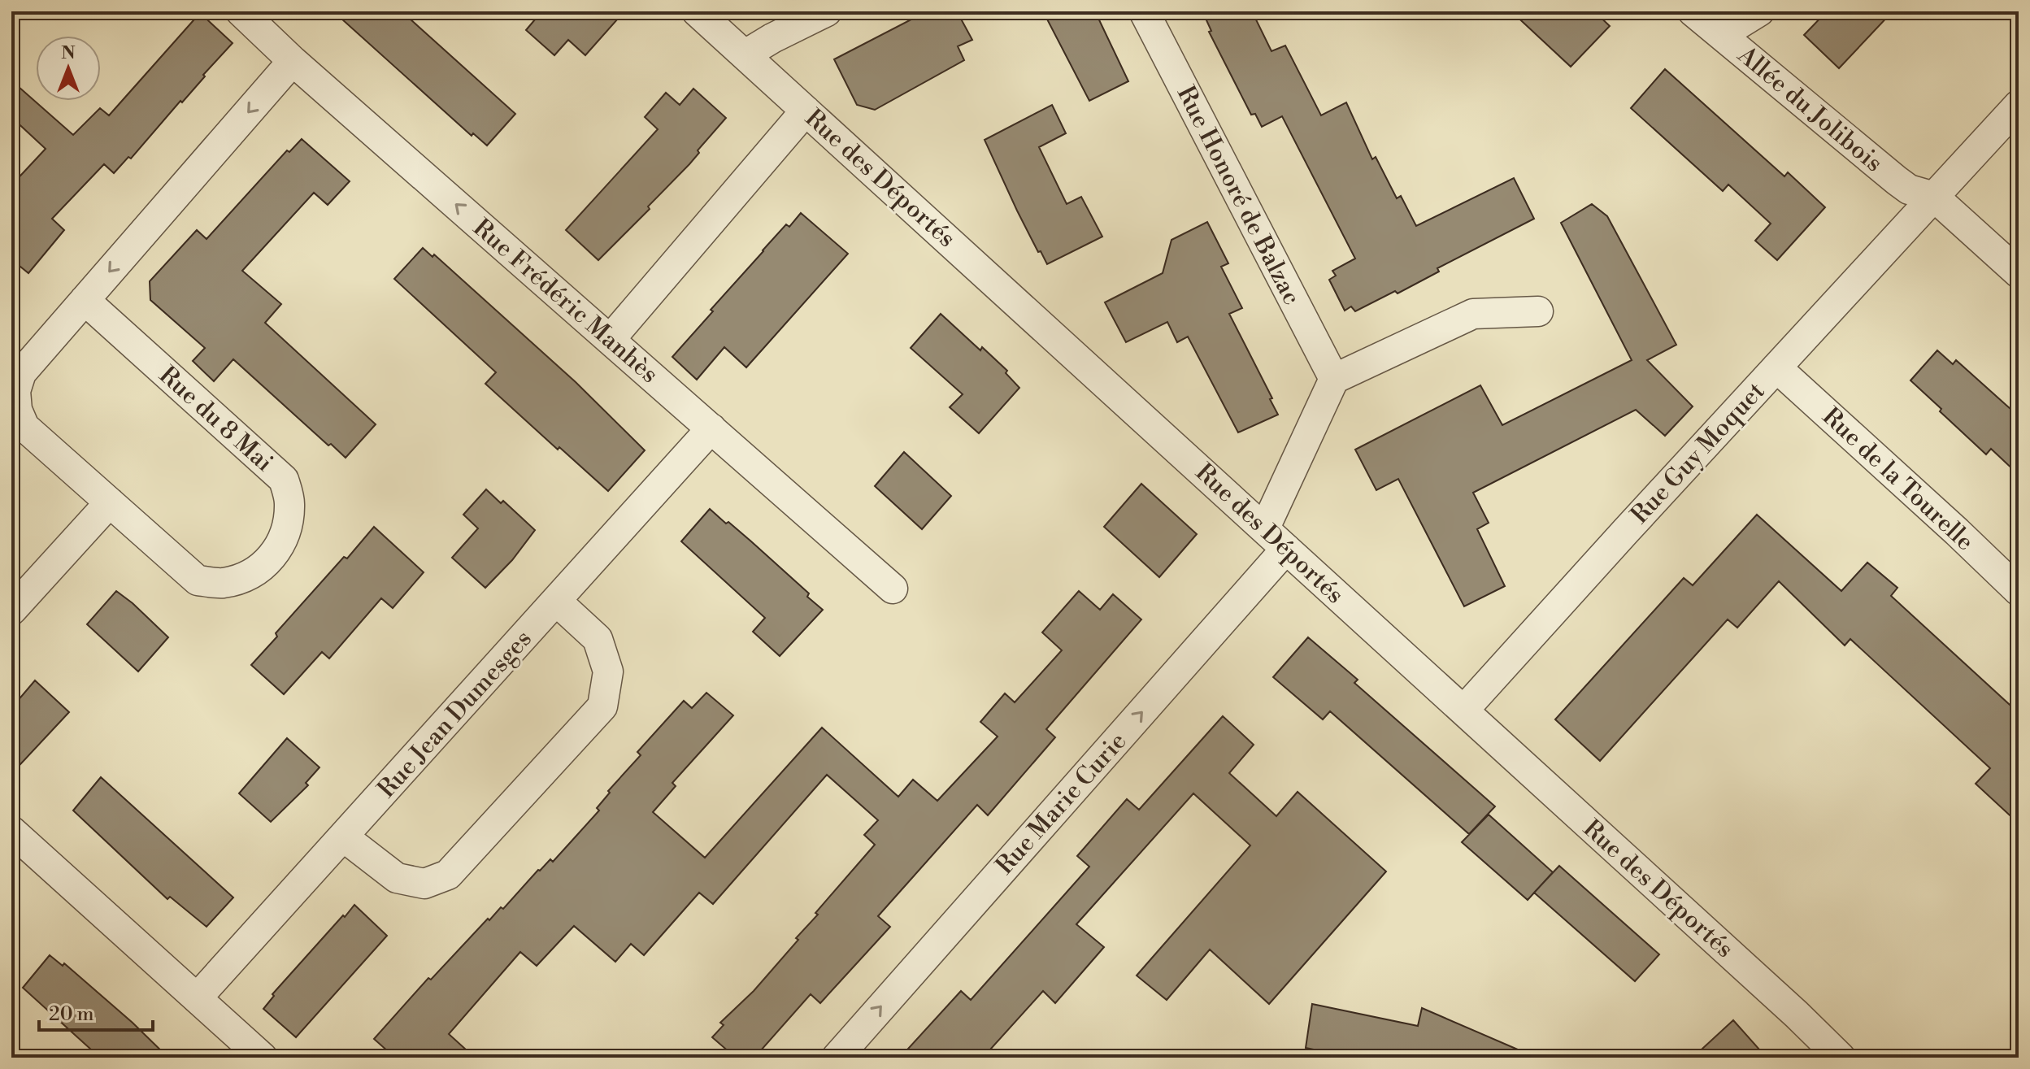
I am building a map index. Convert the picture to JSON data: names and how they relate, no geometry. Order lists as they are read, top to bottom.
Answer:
{
  "streets": {
    "street": [
      "Allée du Jolibois",
      "Rue des Déportés",
      "Rue Honoré de Balzac",
      "Rue Frédéric Manhès",
      "Rue du 8 Mai",
      "Rue Guy Moquet",
      "Rue de la Tourelle",
      "Rue Jean Dumesges",
      "Rue Marie Curie"
    ]
  },
  "crossings": [
    ["Allée du Jolibois", "Rue Guy Moquet"],
    ["Rue des Déportés", "Rue Guy Moquet"],
    ["Rue des Déportés", "Rue Marie Curie"],
    ["Rue Frédéric Manhès", "Rue du 8 Mai"],
    ["Rue Frédéric Manhès", "Rue Jean Dumesges"],
    ["Rue Guy Moquet", "Rue de la Tourelle"]
  ],
  "one_way": ["Rue Frédéric Manhès", "Rue Marie Curie"],
  "scale_bar": "20 m",
  "north": "top"
}
